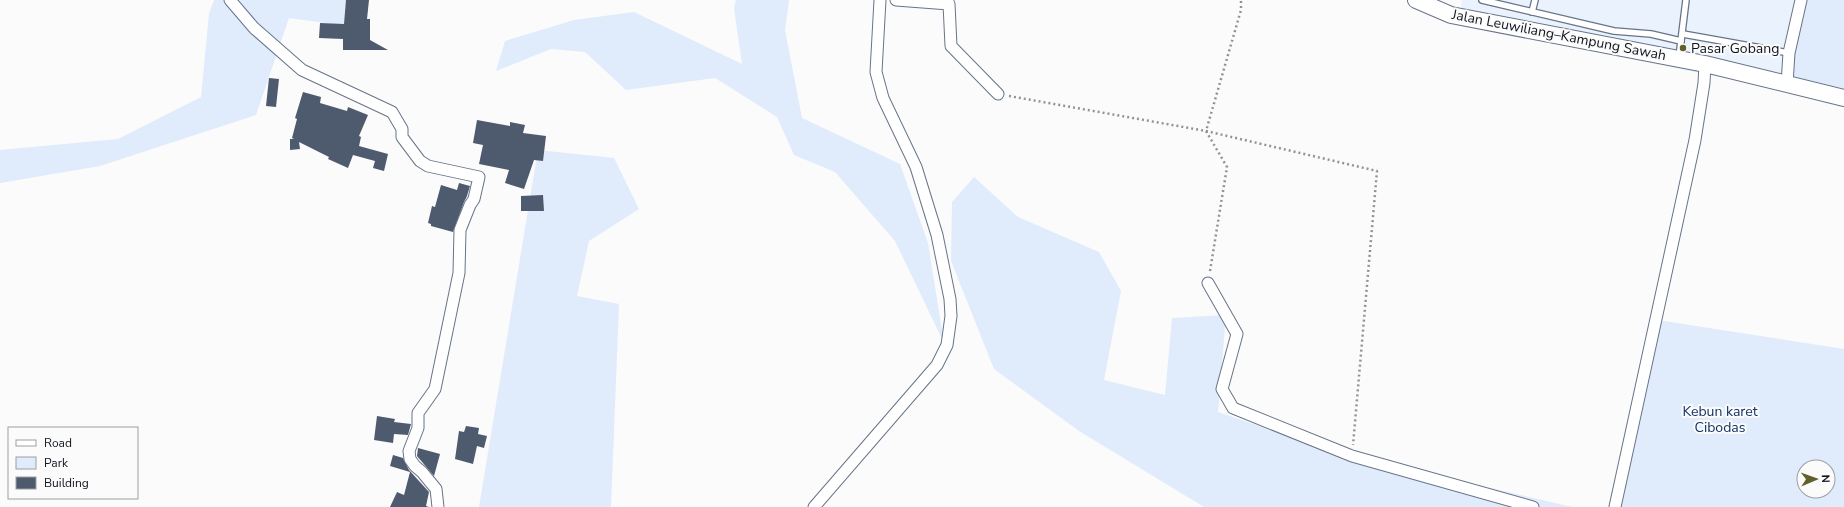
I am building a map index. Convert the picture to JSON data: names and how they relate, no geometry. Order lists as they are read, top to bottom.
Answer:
{
  "streets": {
    "main road": ["Jalan Leuwiliang–Kampung Sawah"]
  },
  "parks": ["Kebun karet Cibodas"],
  "places": ["Pasar Gobang"],
  "legend": ["Road", "Park", "Building"],
  "north": "right"
}
